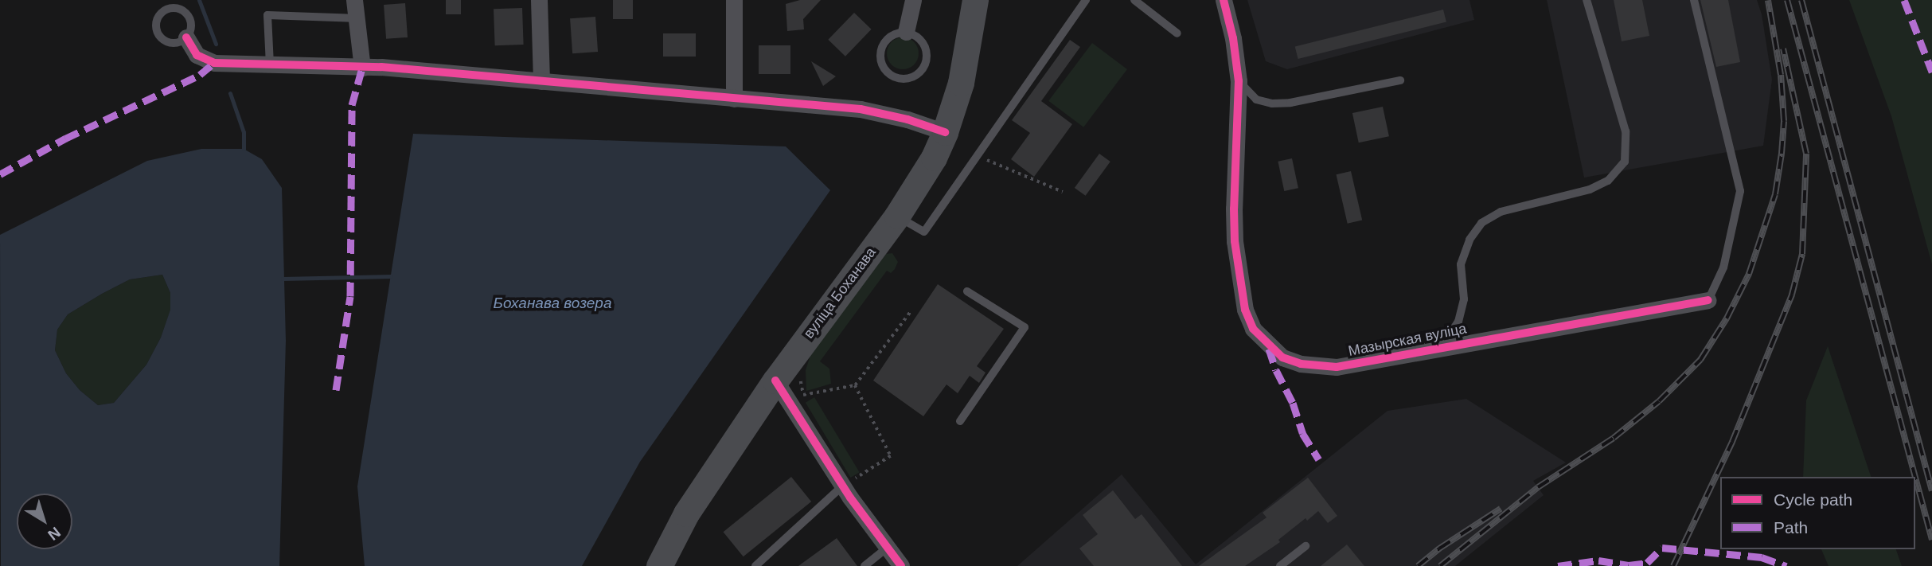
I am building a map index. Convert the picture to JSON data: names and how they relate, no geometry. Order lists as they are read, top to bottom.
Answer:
{
  "streets": {
    "main road": ["вуліца Боханава"],
    "street": ["Мазырская вуліца"]
  },
  "water": ["Боханава возера"],
  "legend": ["Cycle path", "Path"],
  "north": "bottom right"
}
